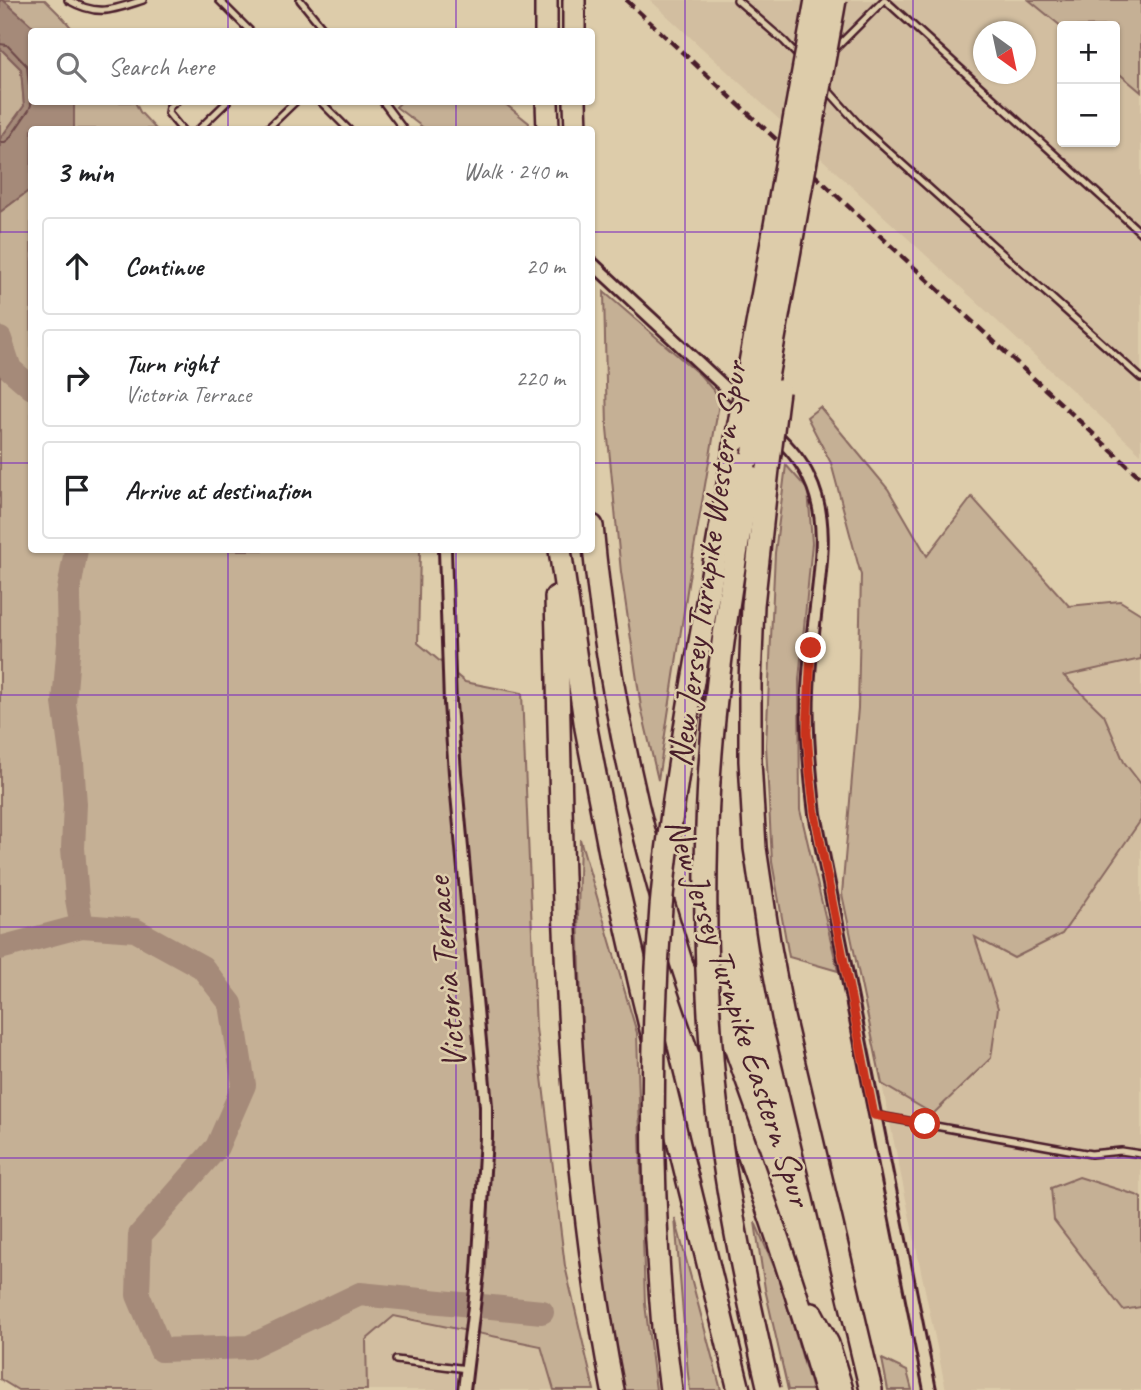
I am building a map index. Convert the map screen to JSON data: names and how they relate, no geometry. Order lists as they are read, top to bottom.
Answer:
{
  "streets": {
    "highway": ["New Jersey Turnpike Western Spur", "New Jersey Turnpike Eastern Spur"],
    "street": ["Victoria Terrace"]
  },
  "north": "bottom right",
  "page": {
    "map_buttons": ["+", "−"],
    "search": "Search here",
    "heading": ["3 min", "Walk · 240 m"],
    "list": [
      ["Continue", "20 m"],
      ["Turn right", "Victoria Terrace", "220 m"],
      "Arrive at destination"
    ]
  }
}
